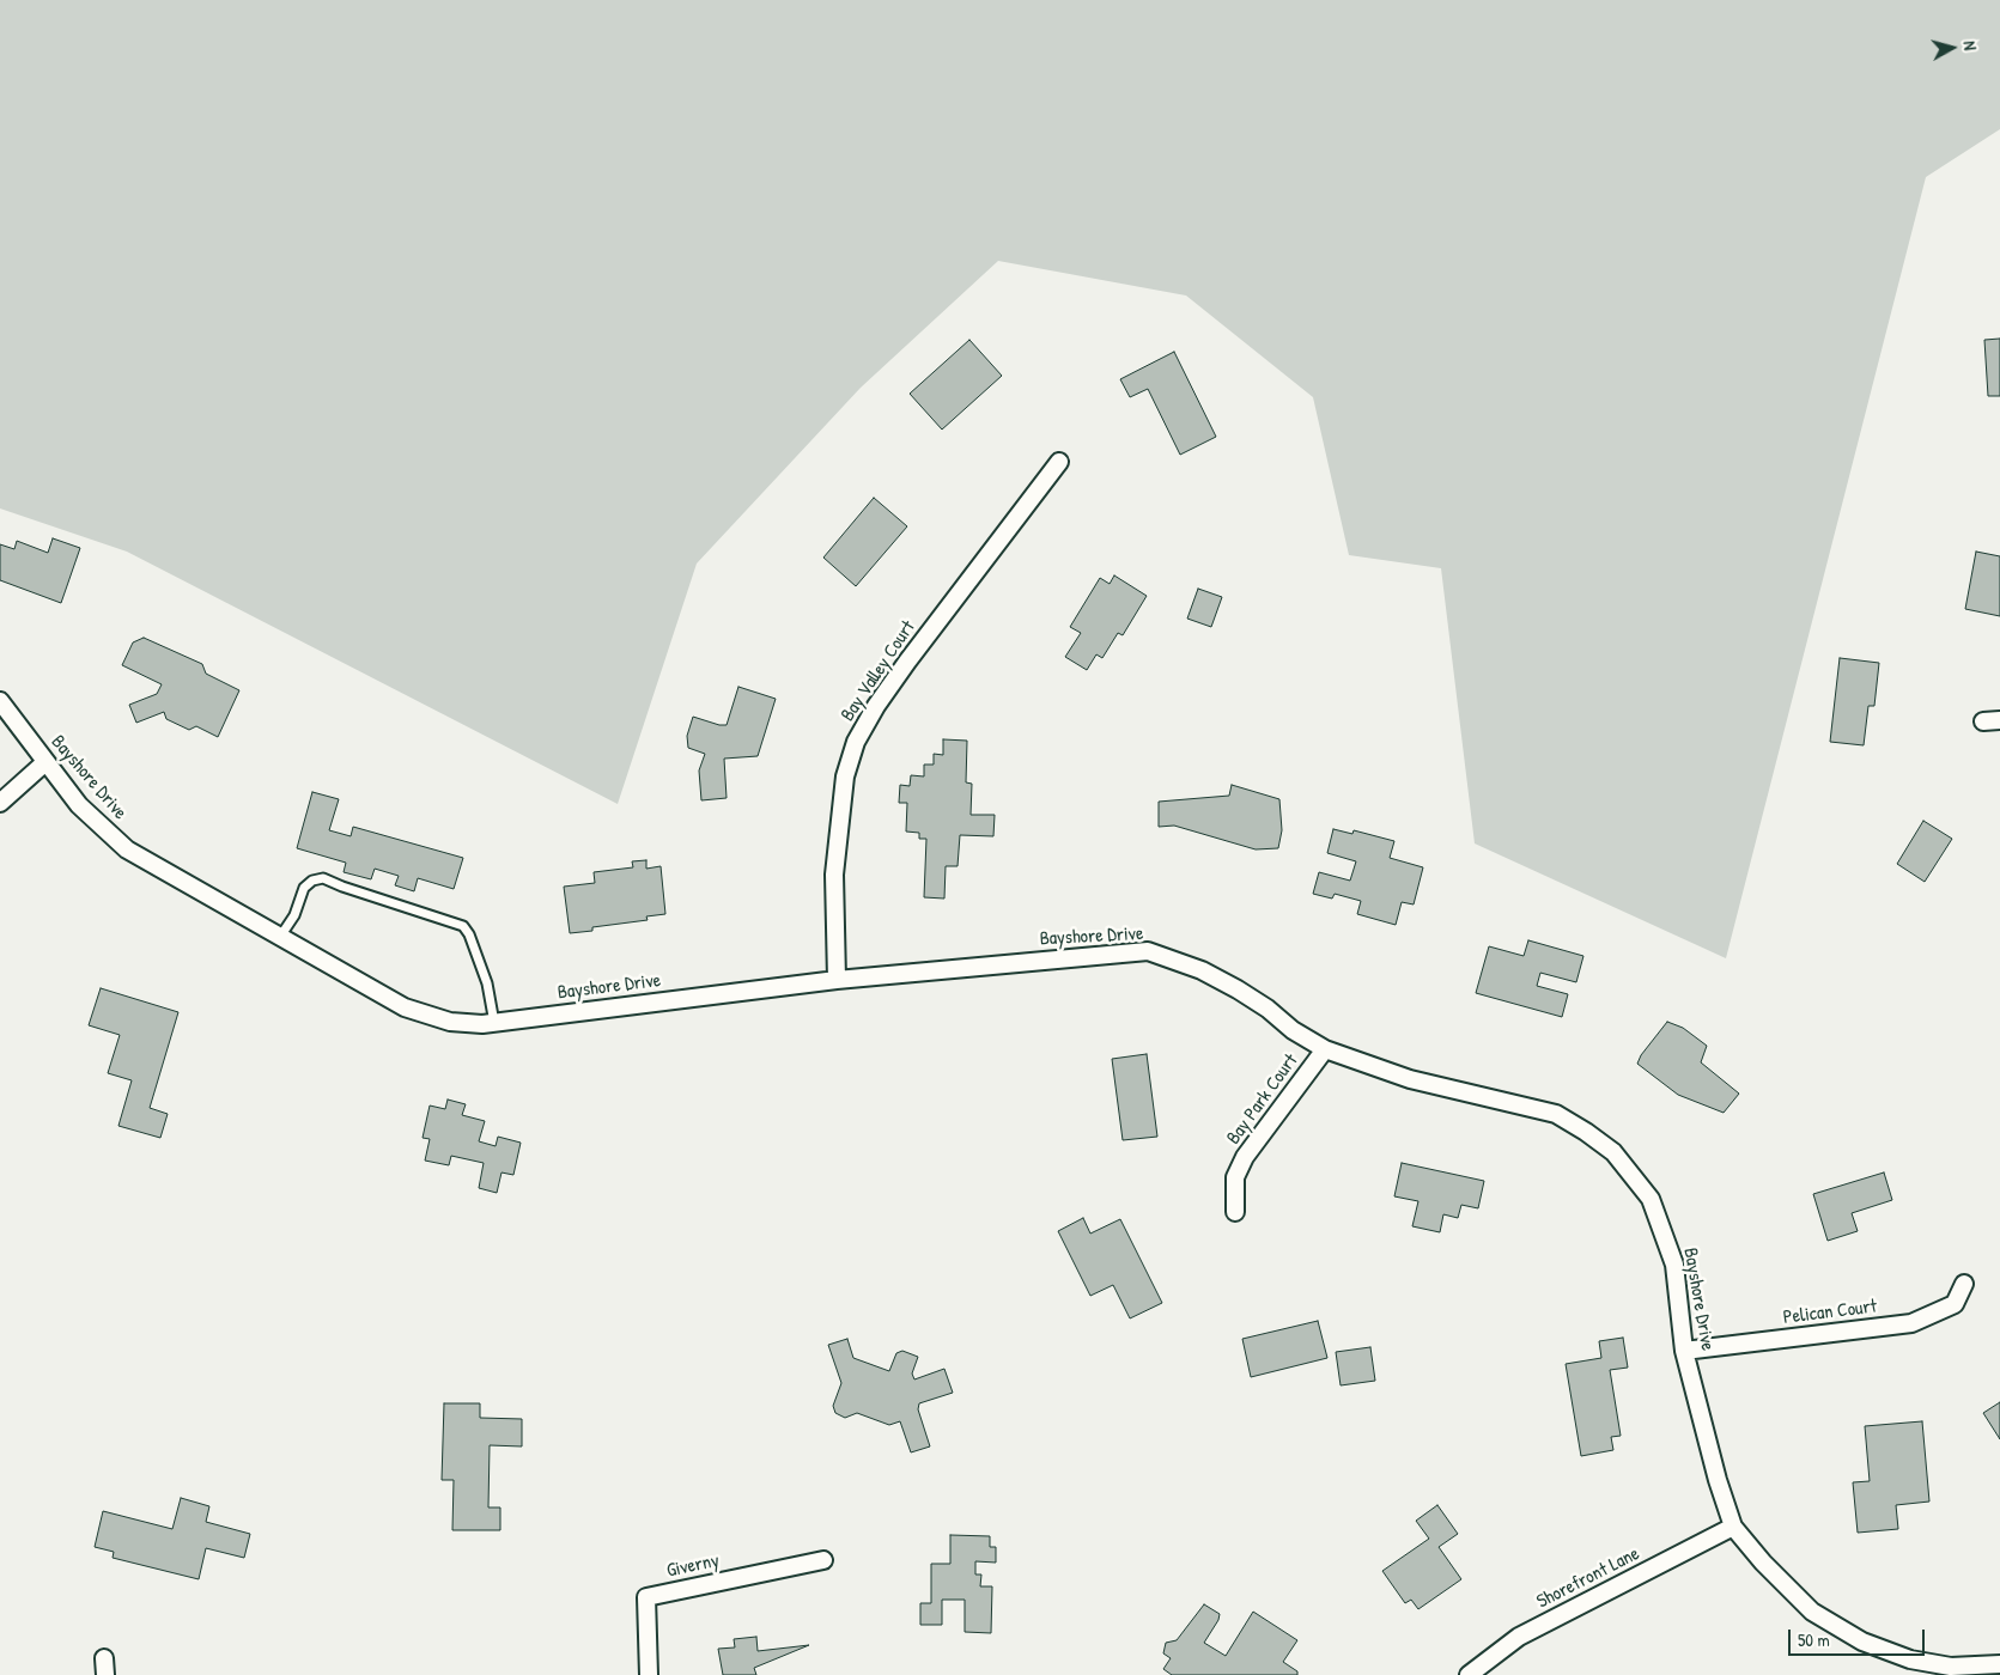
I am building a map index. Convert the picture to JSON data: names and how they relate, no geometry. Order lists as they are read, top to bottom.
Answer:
{
  "streets": {
    "street": [
      "Bay Valley Court",
      "Bayshore Drive",
      "Bay Park Court",
      "Pelican Court",
      "Giverny",
      "Shorefront Lane"
    ]
  },
  "crossings": [
    ["Bay Valley Court", "Bayshore Drive"],
    ["Bayshore Drive", "Bay Park Court"],
    ["Bayshore Drive", "Pelican Court"],
    ["Bayshore Drive", "Shorefront Lane"]
  ],
  "scale_bar": "50 m",
  "north": "right"
}
